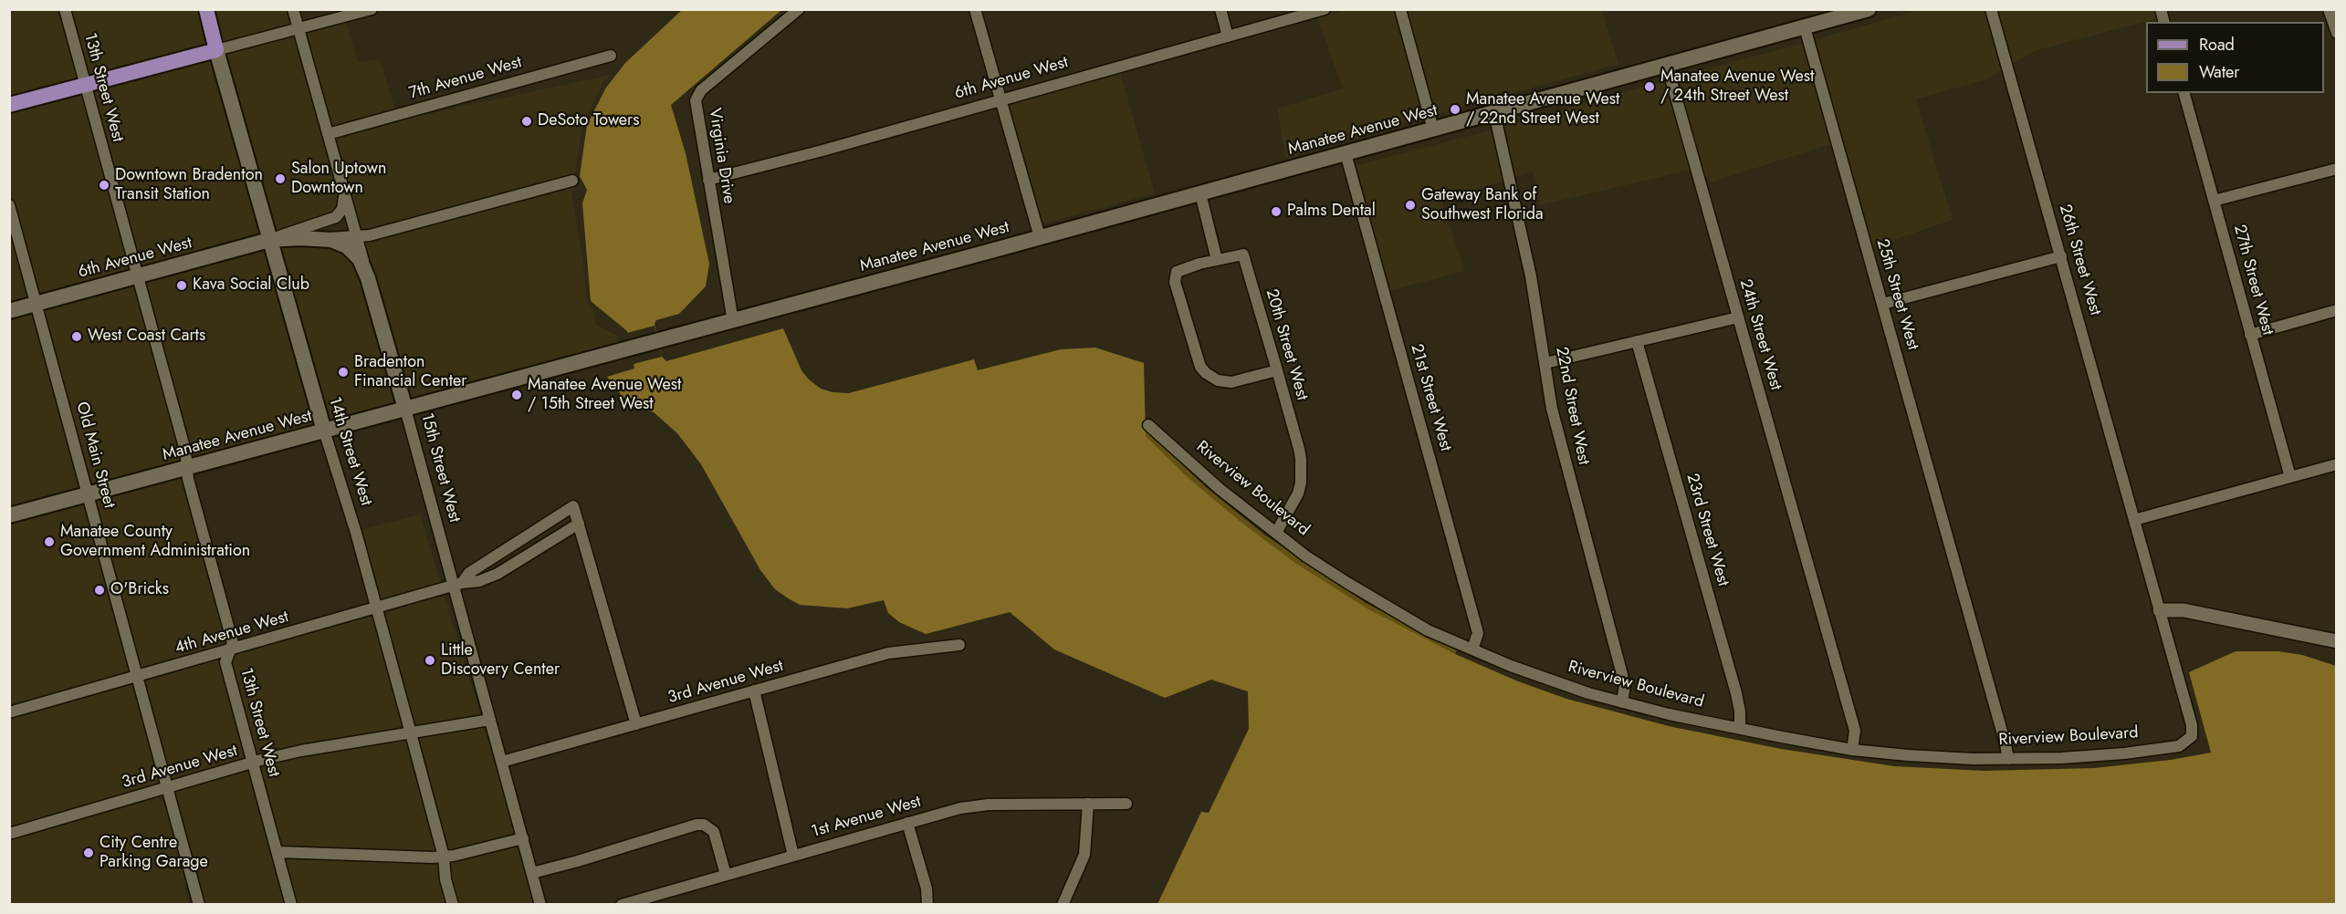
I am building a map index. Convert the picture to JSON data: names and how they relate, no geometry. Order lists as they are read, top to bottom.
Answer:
{
  "streets": {
    "main road": [
      "6th Avenue West",
      "Manatee Avenue West",
      "14th Street West",
      "15th Street West"
    ],
    "street": [
      "7th Avenue West",
      "13th Street West",
      "Virginia Drive",
      "26th Street West",
      "27th Street West",
      "25th Street West",
      "24th Street West",
      "20th Street West",
      "21st Street West",
      "22nd Street West",
      "Old Main Street",
      "Riverview Boulevard",
      "23rd Street West",
      "4th Avenue West",
      "3rd Avenue West",
      "1st Avenue West"
    ]
  },
  "crossings": [
    ["7th Avenue West", "15th Street West"],
    ["6th Avenue West", "13th Street West"],
    ["6th Avenue West", "Virginia Drive"],
    ["6th Avenue West", "14th Street West"],
    ["6th Avenue West", "Old Main Street"],
    ["6th Avenue West", "15th Street West"],
    ["13th Street West", "Manatee Avenue West"],
    ["13th Street West", "4th Avenue West"],
    ["13th Street West", "3rd Avenue West"],
    ["Manatee Avenue West", "Virginia Drive"],
    ["Manatee Avenue West", "25th Street West"],
    ["Manatee Avenue West", "24th Street West"],
    ["Manatee Avenue West", "21st Street West"],
    ["Manatee Avenue West", "22nd Street West"],
    ["Manatee Avenue West", "14th Street West"],
    ["Manatee Avenue West", "Old Main Street"],
    ["Manatee Avenue West", "15th Street West"],
    ["26th Street West", "Riverview Boulevard"],
    ["25th Street West", "Riverview Boulevard"],
    ["24th Street West", "Riverview Boulevard"],
    ["20th Street West", "Riverview Boulevard"],
    ["21st Street West", "Riverview Boulevard"],
    ["22nd Street West", "Riverview Boulevard"],
    ["14th Street West", "4th Avenue West"],
    ["14th Street West", "3rd Avenue West"],
    ["Old Main Street", "4th Avenue West"],
    ["Old Main Street", "3rd Avenue West"],
    ["15th Street West", "4th Avenue West"],
    ["15th Street West", "3rd Avenue West"],
    ["Riverview Boulevard", "23rd Street West"]
  ],
  "places": [
    "Manatee Avenue West / 24th Street West",
    "Manatee Avenue West / 22nd Street West",
    "DeSoto Towers",
    "Salon Uptown Downtown",
    "Downtown Bradenton Transit Station",
    "Gateway Bank of Southwest Florida",
    "Palms Dental",
    "Kava Social Club",
    "West Coast Carts",
    "Bradenton Financial Center",
    "Manatee Avenue West / 15th Street West",
    "Manatee County Government Administration",
    "O'Bricks",
    "Little Discovery Center",
    "City Centre Parking Garage"
  ],
  "legend": ["Road", "Water"]
}
